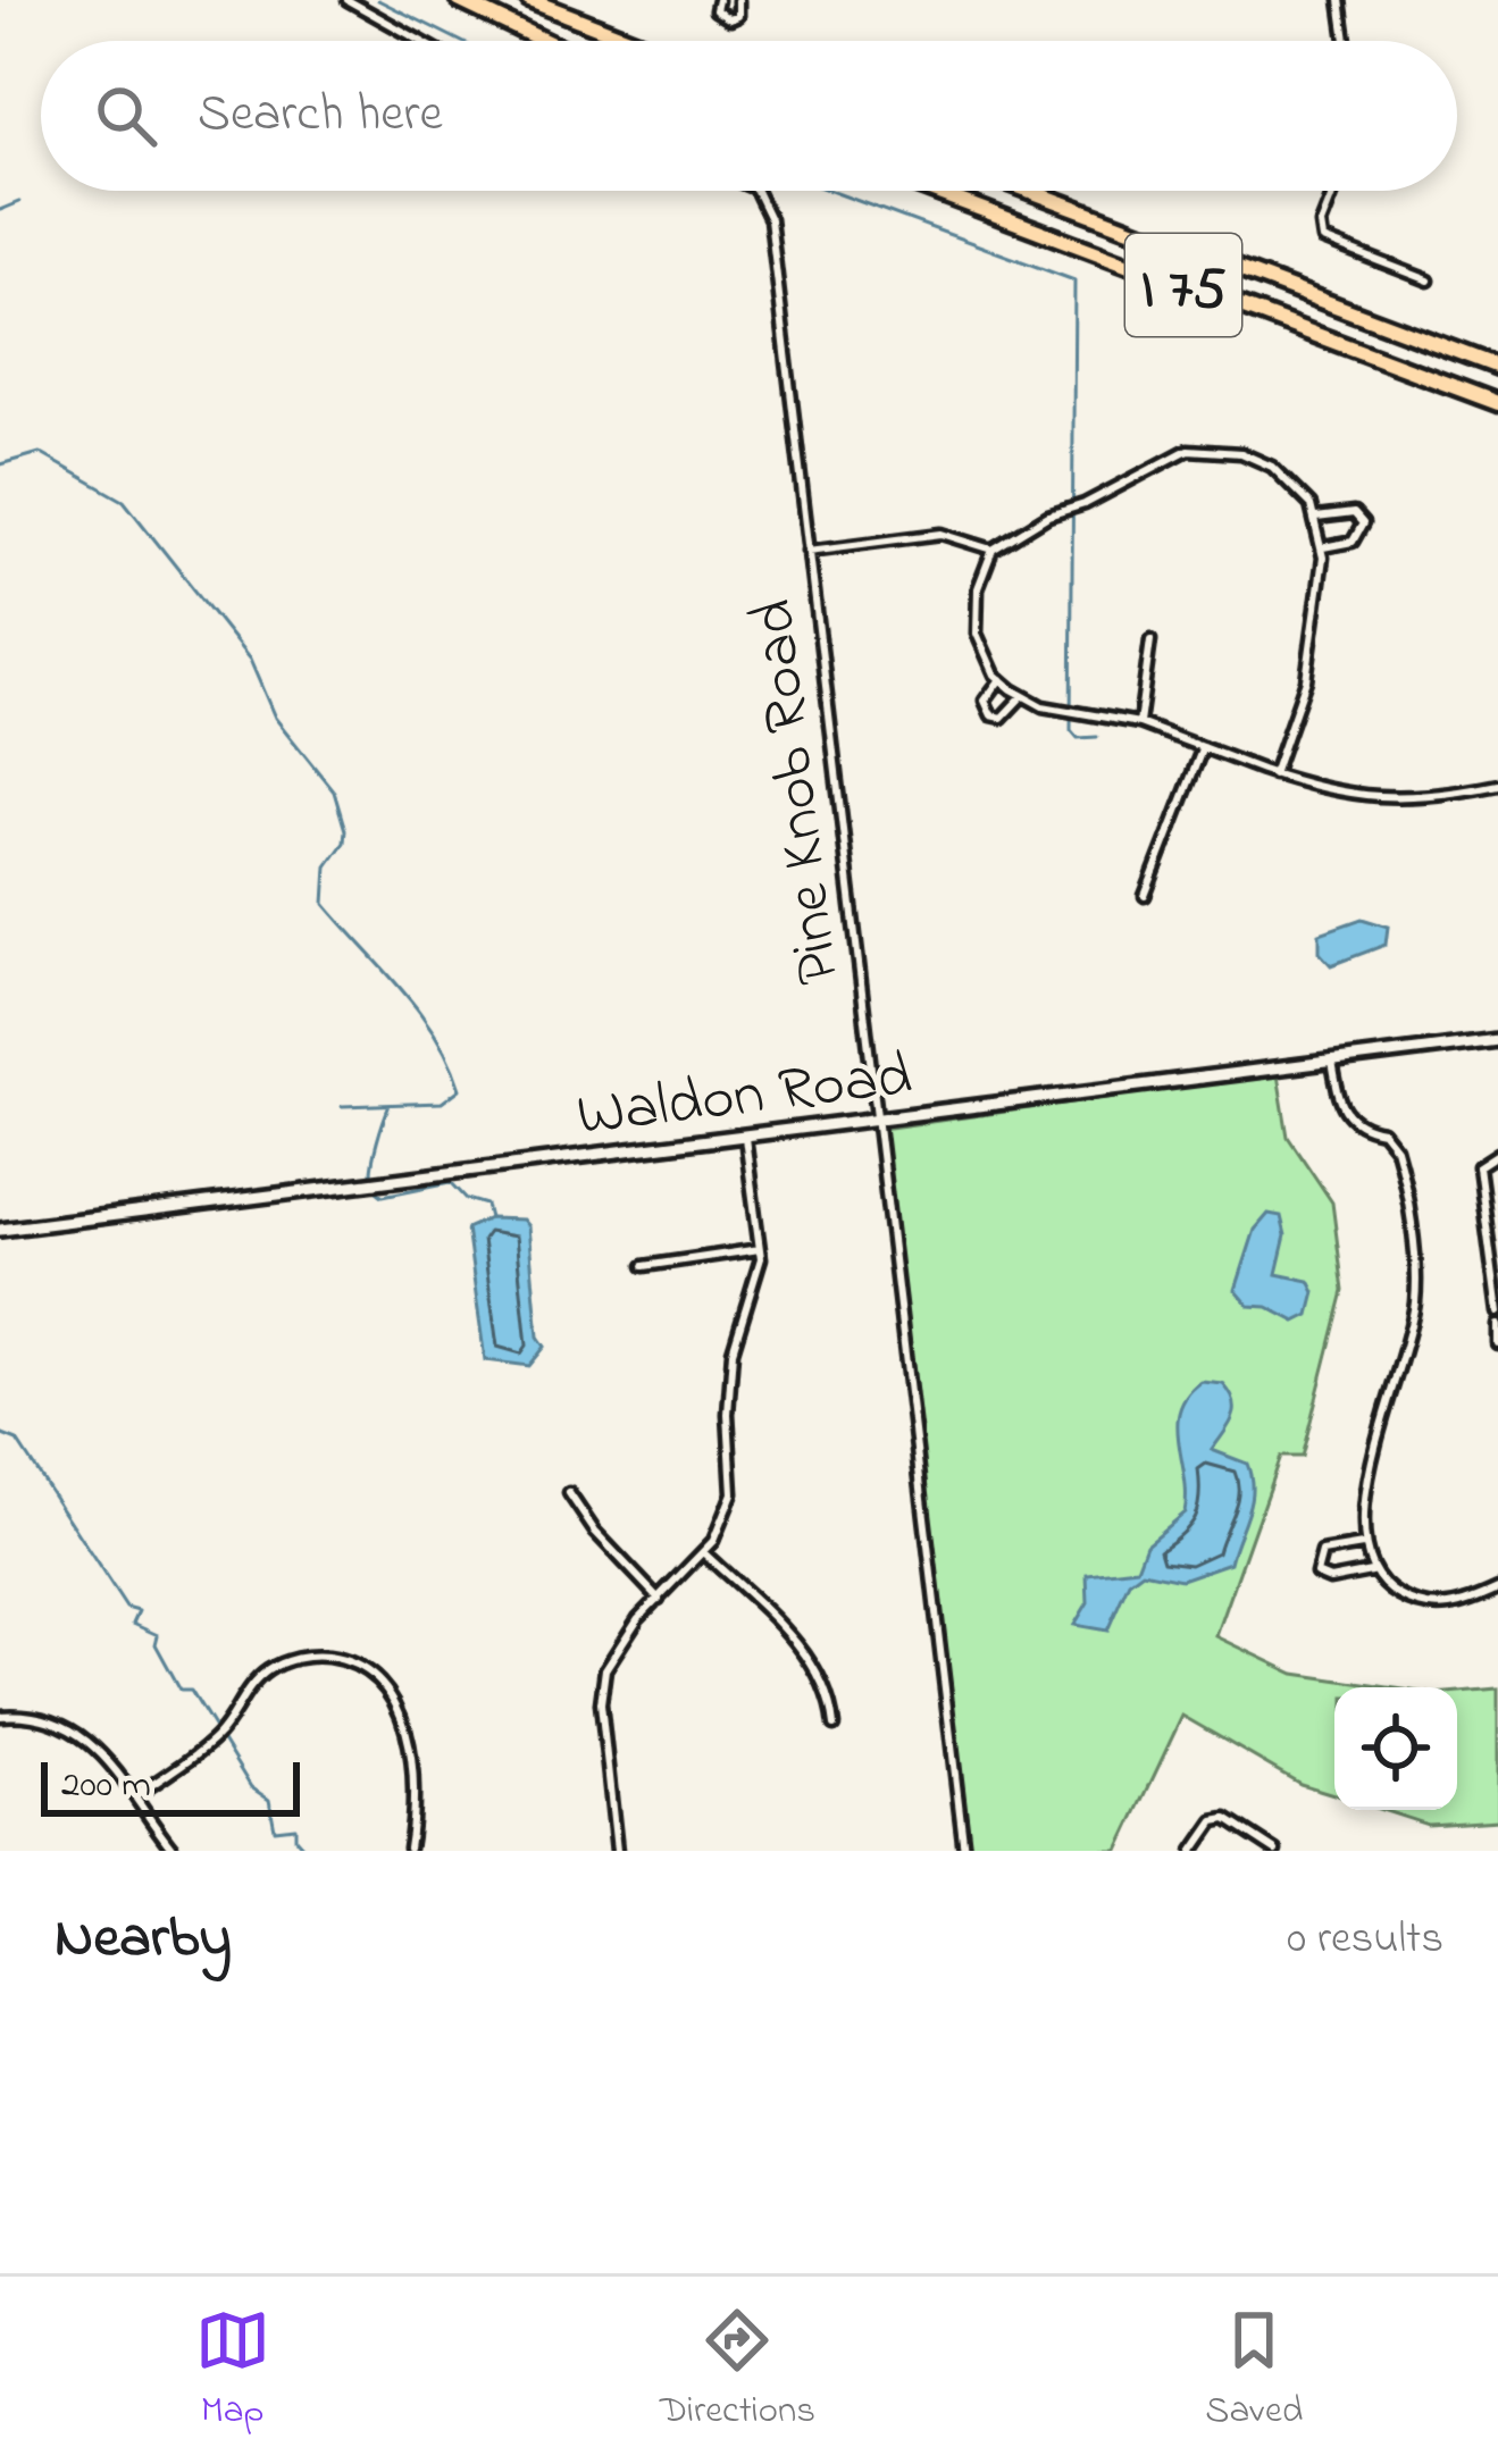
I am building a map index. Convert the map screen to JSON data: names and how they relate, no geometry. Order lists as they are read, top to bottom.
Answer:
{
  "streets": {
    "highway": ["I 75"],
    "street": ["Pine Knob Road", "Waldon Road"]
  },
  "crossings": [
    ["Pine Knob Road", "Waldon Road"]
  ],
  "scale_bar": "200 m",
  "page": {
    "search": "Search here",
    "scale": "200 m",
    "heading": ["Nearby", "0 results"],
    "nav": ["Map", "Directions", "Saved"]
  }
}
